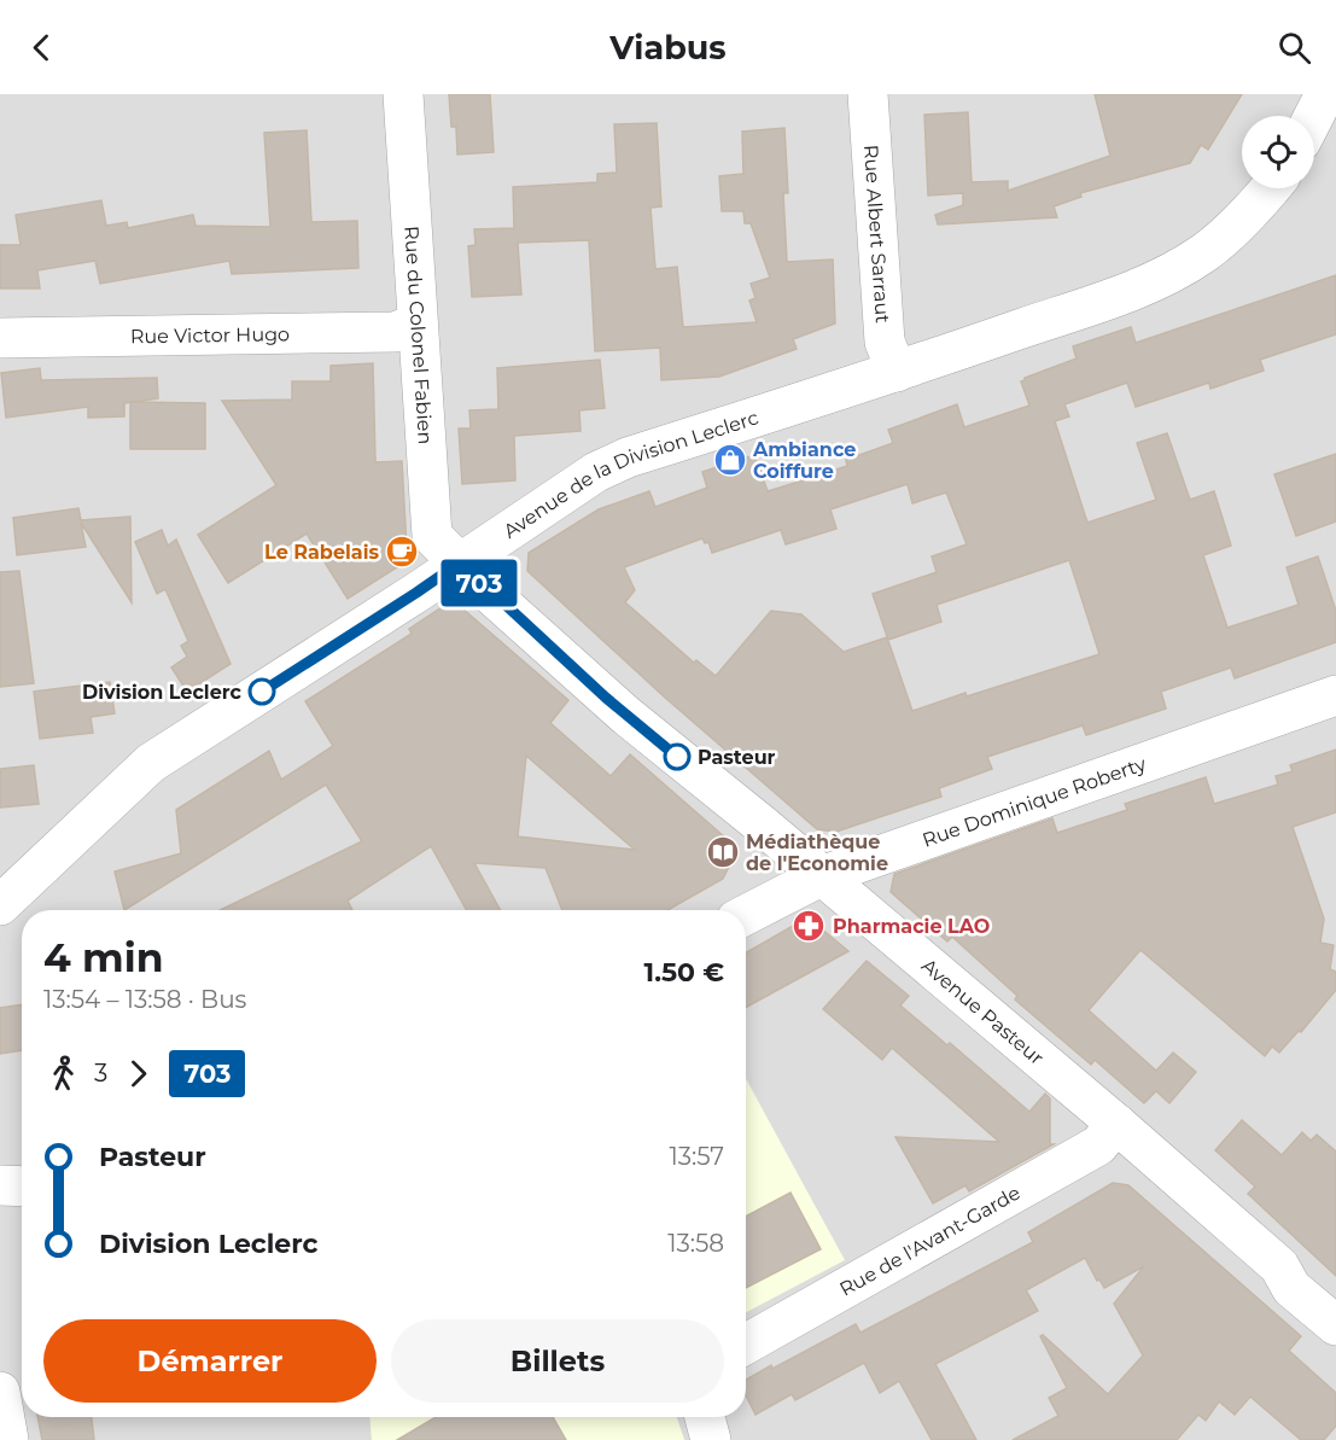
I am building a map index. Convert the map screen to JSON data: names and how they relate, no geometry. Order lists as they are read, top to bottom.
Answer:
{
  "streets": {
    "street": [
      "Rue Albert Sarraut",
      "Rue Victor Hugo",
      "Rue du Colonel Fabien",
      "Avenue de la Division Leclerc",
      "Rue Dominique Roberty",
      "Avenue Pasteur",
      "Rue de l'Avant-Garde"
    ]
  },
  "crossings": [
    ["Rue Albert Sarraut", "Avenue de la Division Leclerc"],
    ["Rue Victor Hugo", "Rue du Colonel Fabien"],
    ["Rue du Colonel Fabien", "Avenue de la Division Leclerc"],
    ["Rue du Colonel Fabien", "Avenue Pasteur"],
    ["Avenue de la Division Leclerc", "Avenue Pasteur"],
    ["Rue Dominique Roberty", "Avenue Pasteur"],
    ["Avenue Pasteur", "Rue de l'Avant-Garde"]
  ],
  "places": {
    "shop": ["Ambiance Coiffure"],
    "cafe": ["Le Rabelais"],
    "other": ["Division Leclerc", "Pasteur"],
    "library": ["Médiathèque de l'Economie"],
    "pharmacy": ["Pharmacie LAO"]
  },
  "lines": ["bus line 703"],
  "page": {
    "header": "Viabus",
    "on_map": "703",
    "heading": ["4 min", "13:54 – 13:58 · Bus", "1.50 €"],
    "legs": ["3", "703"],
    "list": [
      {
        "name": "Pasteur",
        "value": "13:57"
      },
      {
        "name": "Division Leclerc",
        "value": "13:58"
      }
    ],
    "buttons": ["Démarrer", "Billets"]
  }
}
